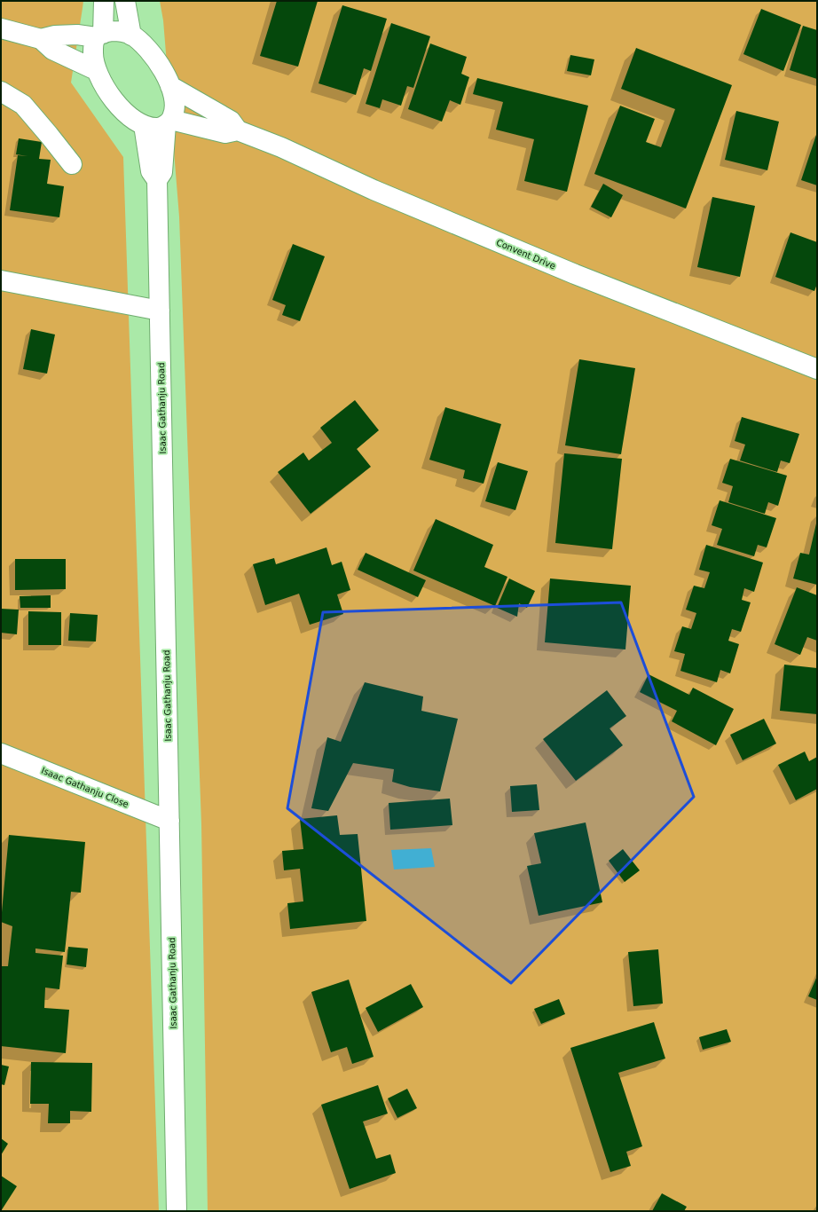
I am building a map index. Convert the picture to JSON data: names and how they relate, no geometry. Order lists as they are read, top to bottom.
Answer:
{
  "streets": {
    "street": ["Convent Drive", "Isaac Gathanju Road", "Isaac Gathanju Close"]
  },
  "crossings": [
    ["Isaac Gathanju Road", "Isaac Gathanju Close"]
  ]
}
